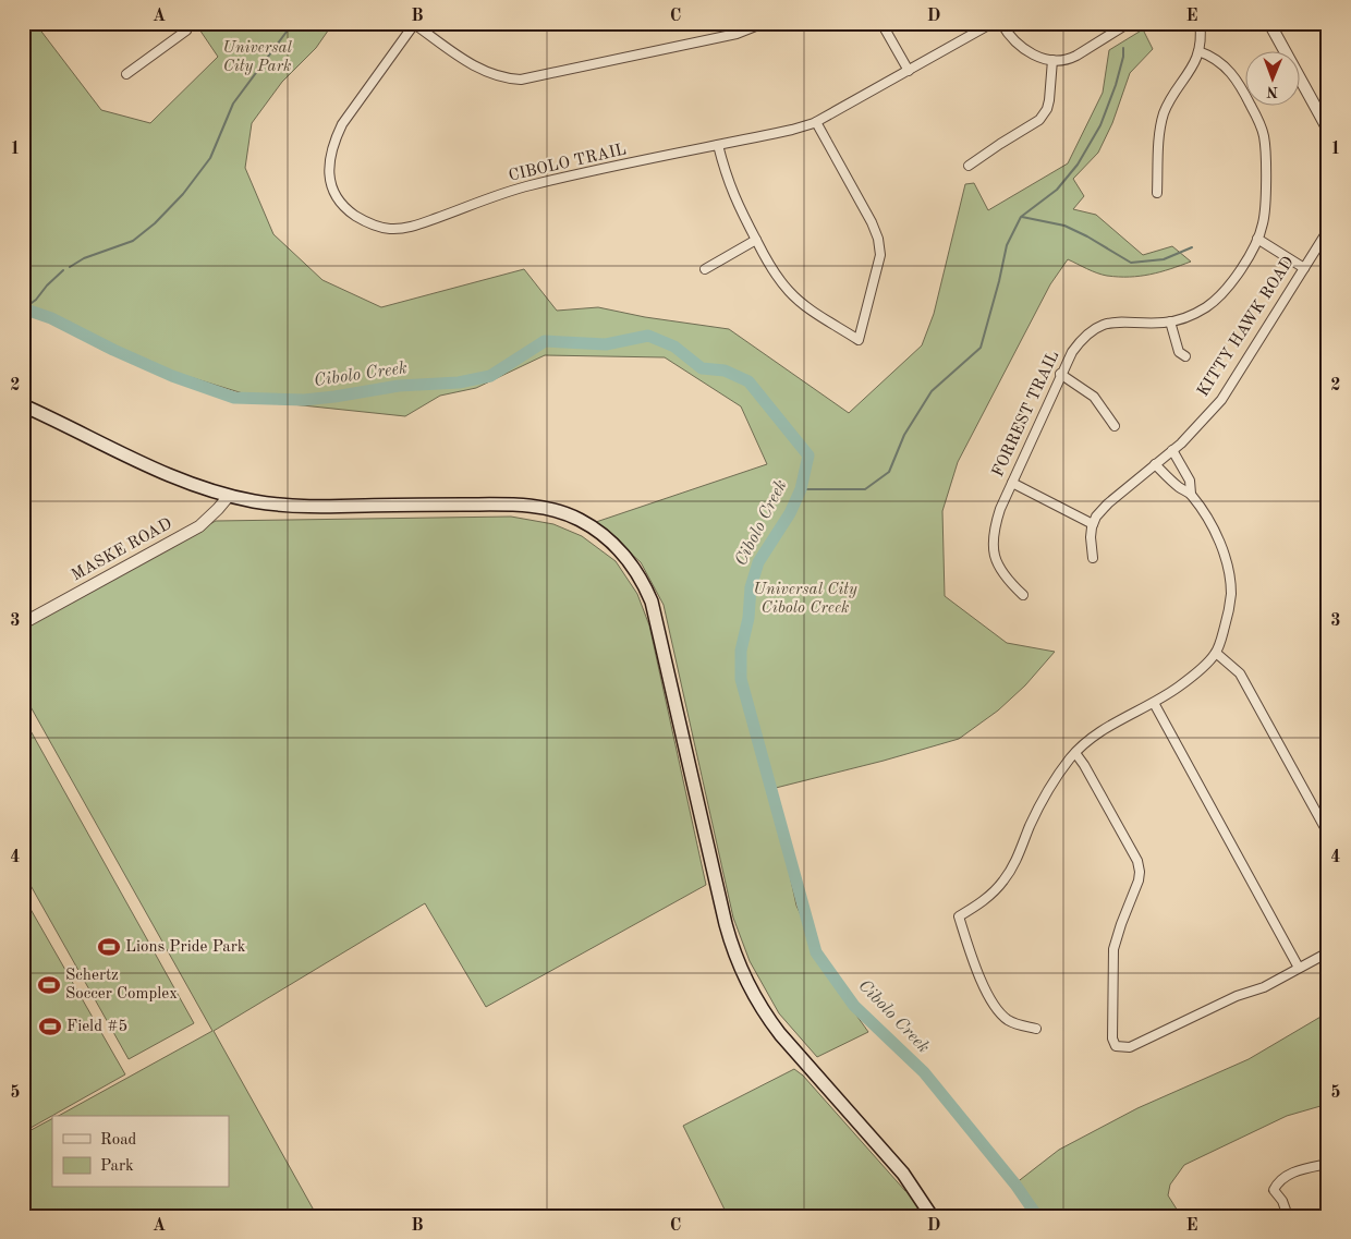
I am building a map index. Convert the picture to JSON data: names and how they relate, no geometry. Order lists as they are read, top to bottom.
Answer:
{
  "streets": {
    "street": [
      "CIBOLO TRAIL",
      "KITTY HAWK ROAD",
      "FORREST TRAIL",
      "MASKE ROAD"
    ]
  },
  "water": ["Cibolo Creek"],
  "parks": ["Universal City Park", "Universal City Cibolo Creek"],
  "places": {
    "sports": ["Lions Pride Park", "Schertz Soccer Complex", "Field #5"]
  },
  "legend": ["Road", "Park"],
  "north": "bottom",
  "grid": {
    "columns": [
      "A",
      "B",
      "C",
      "D",
      "E"
    ],
    "rows": [
      "1",
      "2",
      "3",
      "4",
      "5"
    ]
  }
}
